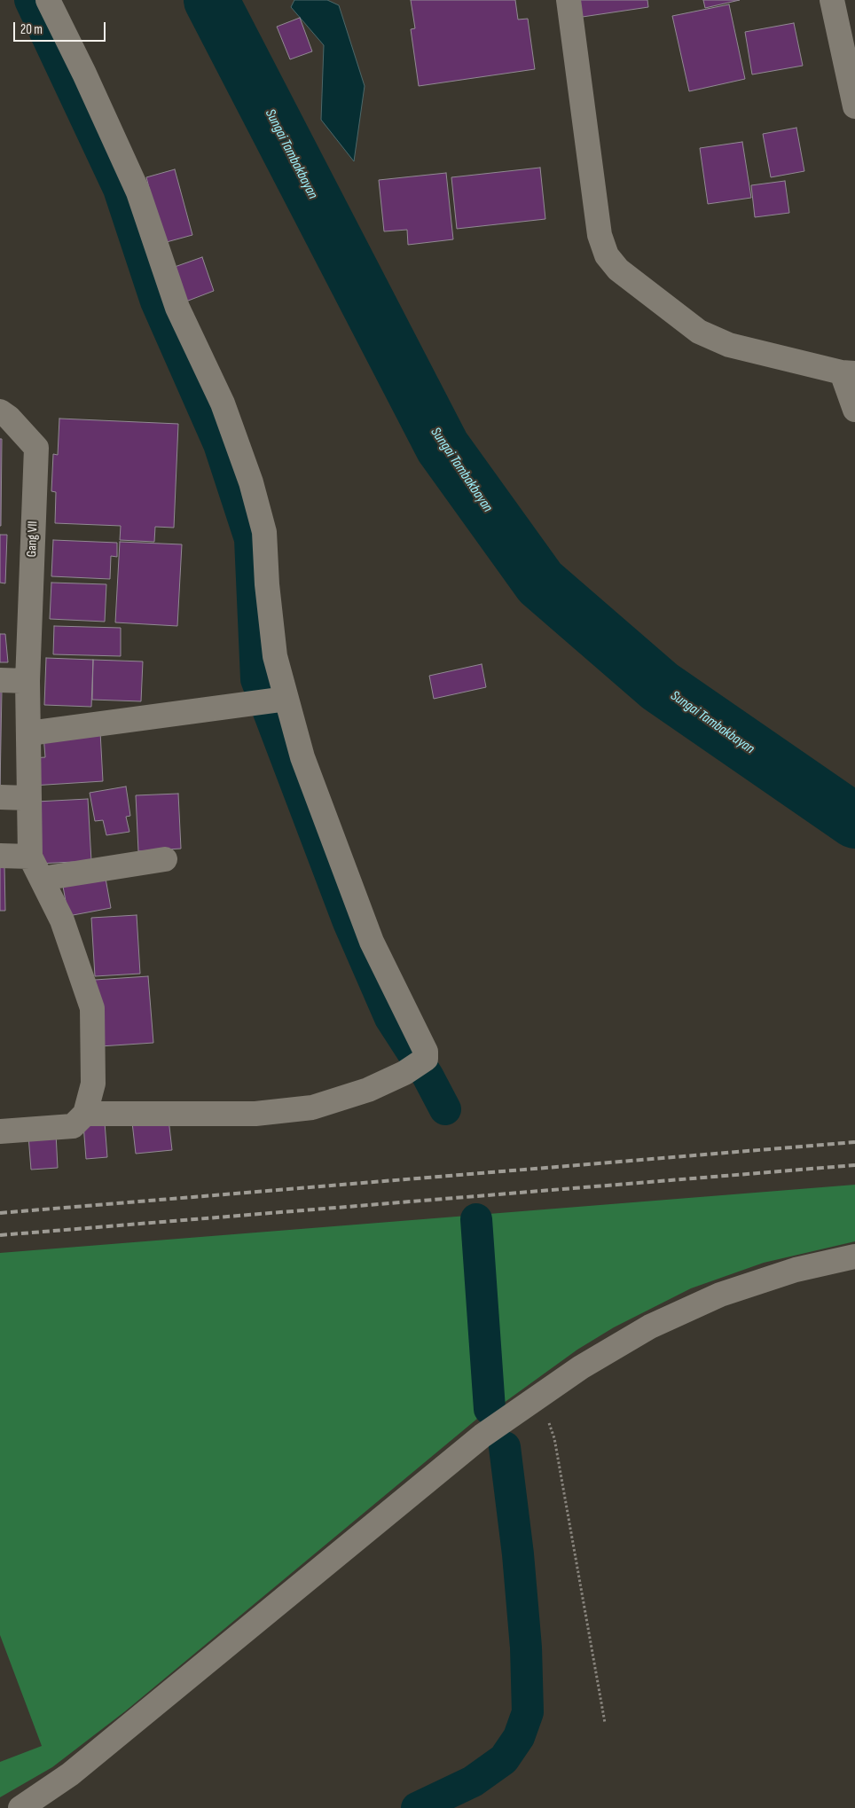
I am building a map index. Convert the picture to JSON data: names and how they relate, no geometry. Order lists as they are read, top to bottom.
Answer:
{
  "streets": {
    "street": ["Gang VII"]
  },
  "water": ["Sungai Tambakbayan"],
  "scale_bar": "20 m"
}
